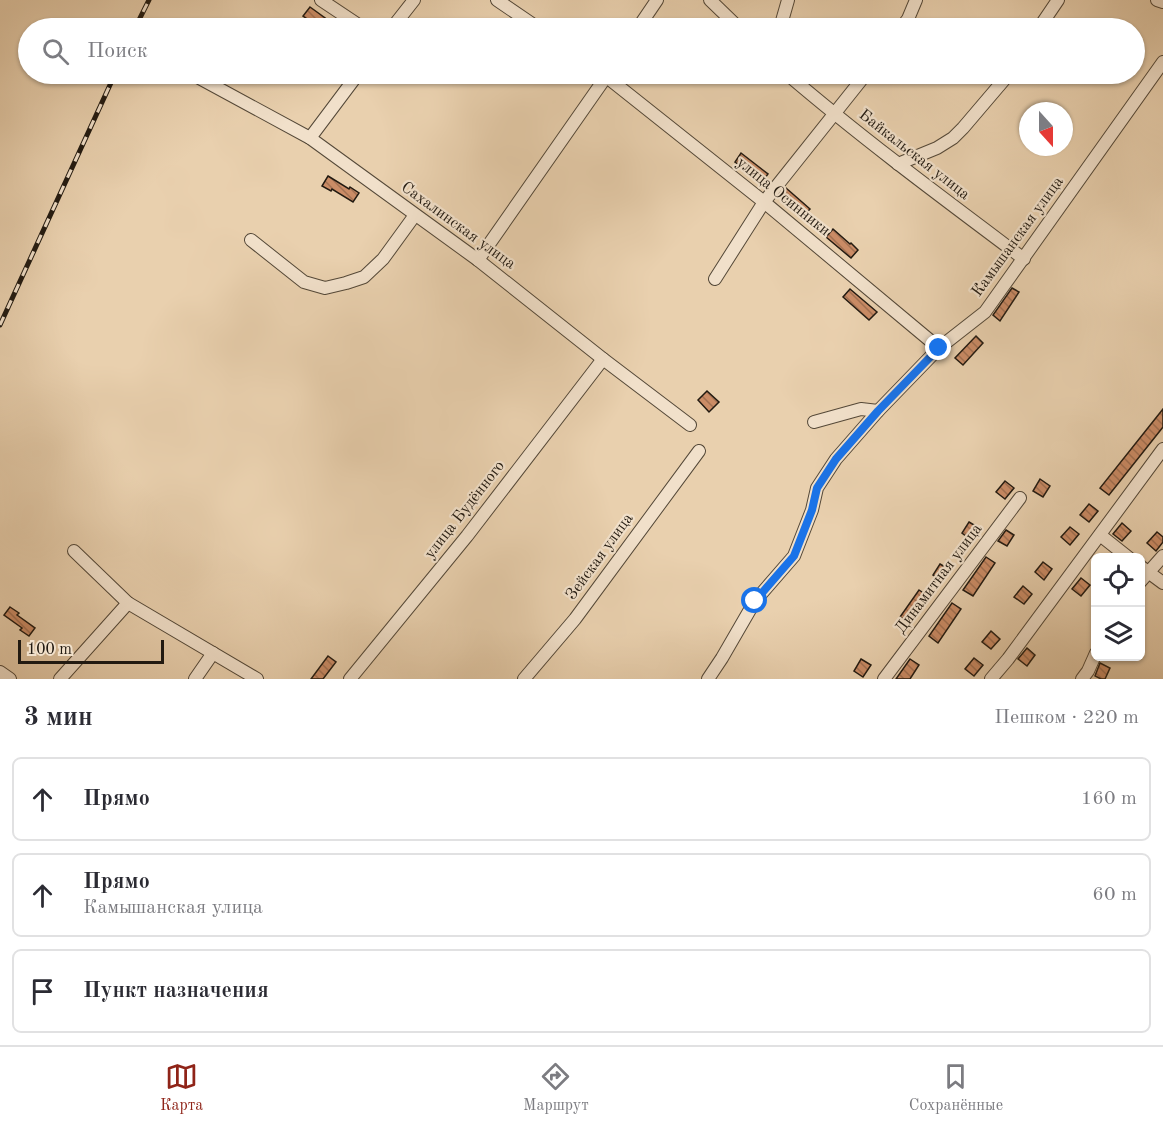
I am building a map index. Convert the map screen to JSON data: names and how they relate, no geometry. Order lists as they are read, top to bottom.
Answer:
{
  "streets": {
    "street": [
      "Байкальская улица",
      "улица Осинники",
      "Сахалинская улица",
      "Камышанская улица",
      "улица Будённого",
      "Зейская улица",
      "Динамитная улица"
    ]
  },
  "crossings": [
    ["Байкальская улица", "Камышанская улица"],
    ["улица Осинники", "Камышанская улица"],
    ["Сахалинская улица", "улица Будённого"]
  ],
  "scale_bar": "100 m",
  "north": "bottom",
  "page": {
    "search": "Поиск",
    "scale": "100 m",
    "heading": ["3 мин", "Пешком · 220 m"],
    "list": [
      ["Прямо", "160 m"],
      ["Прямо", "Камышанская улица", "60 m"],
      "Пункт назначения"
    ],
    "nav": ["Карта", "Маршрут", "Сохранённые"]
  }
}
